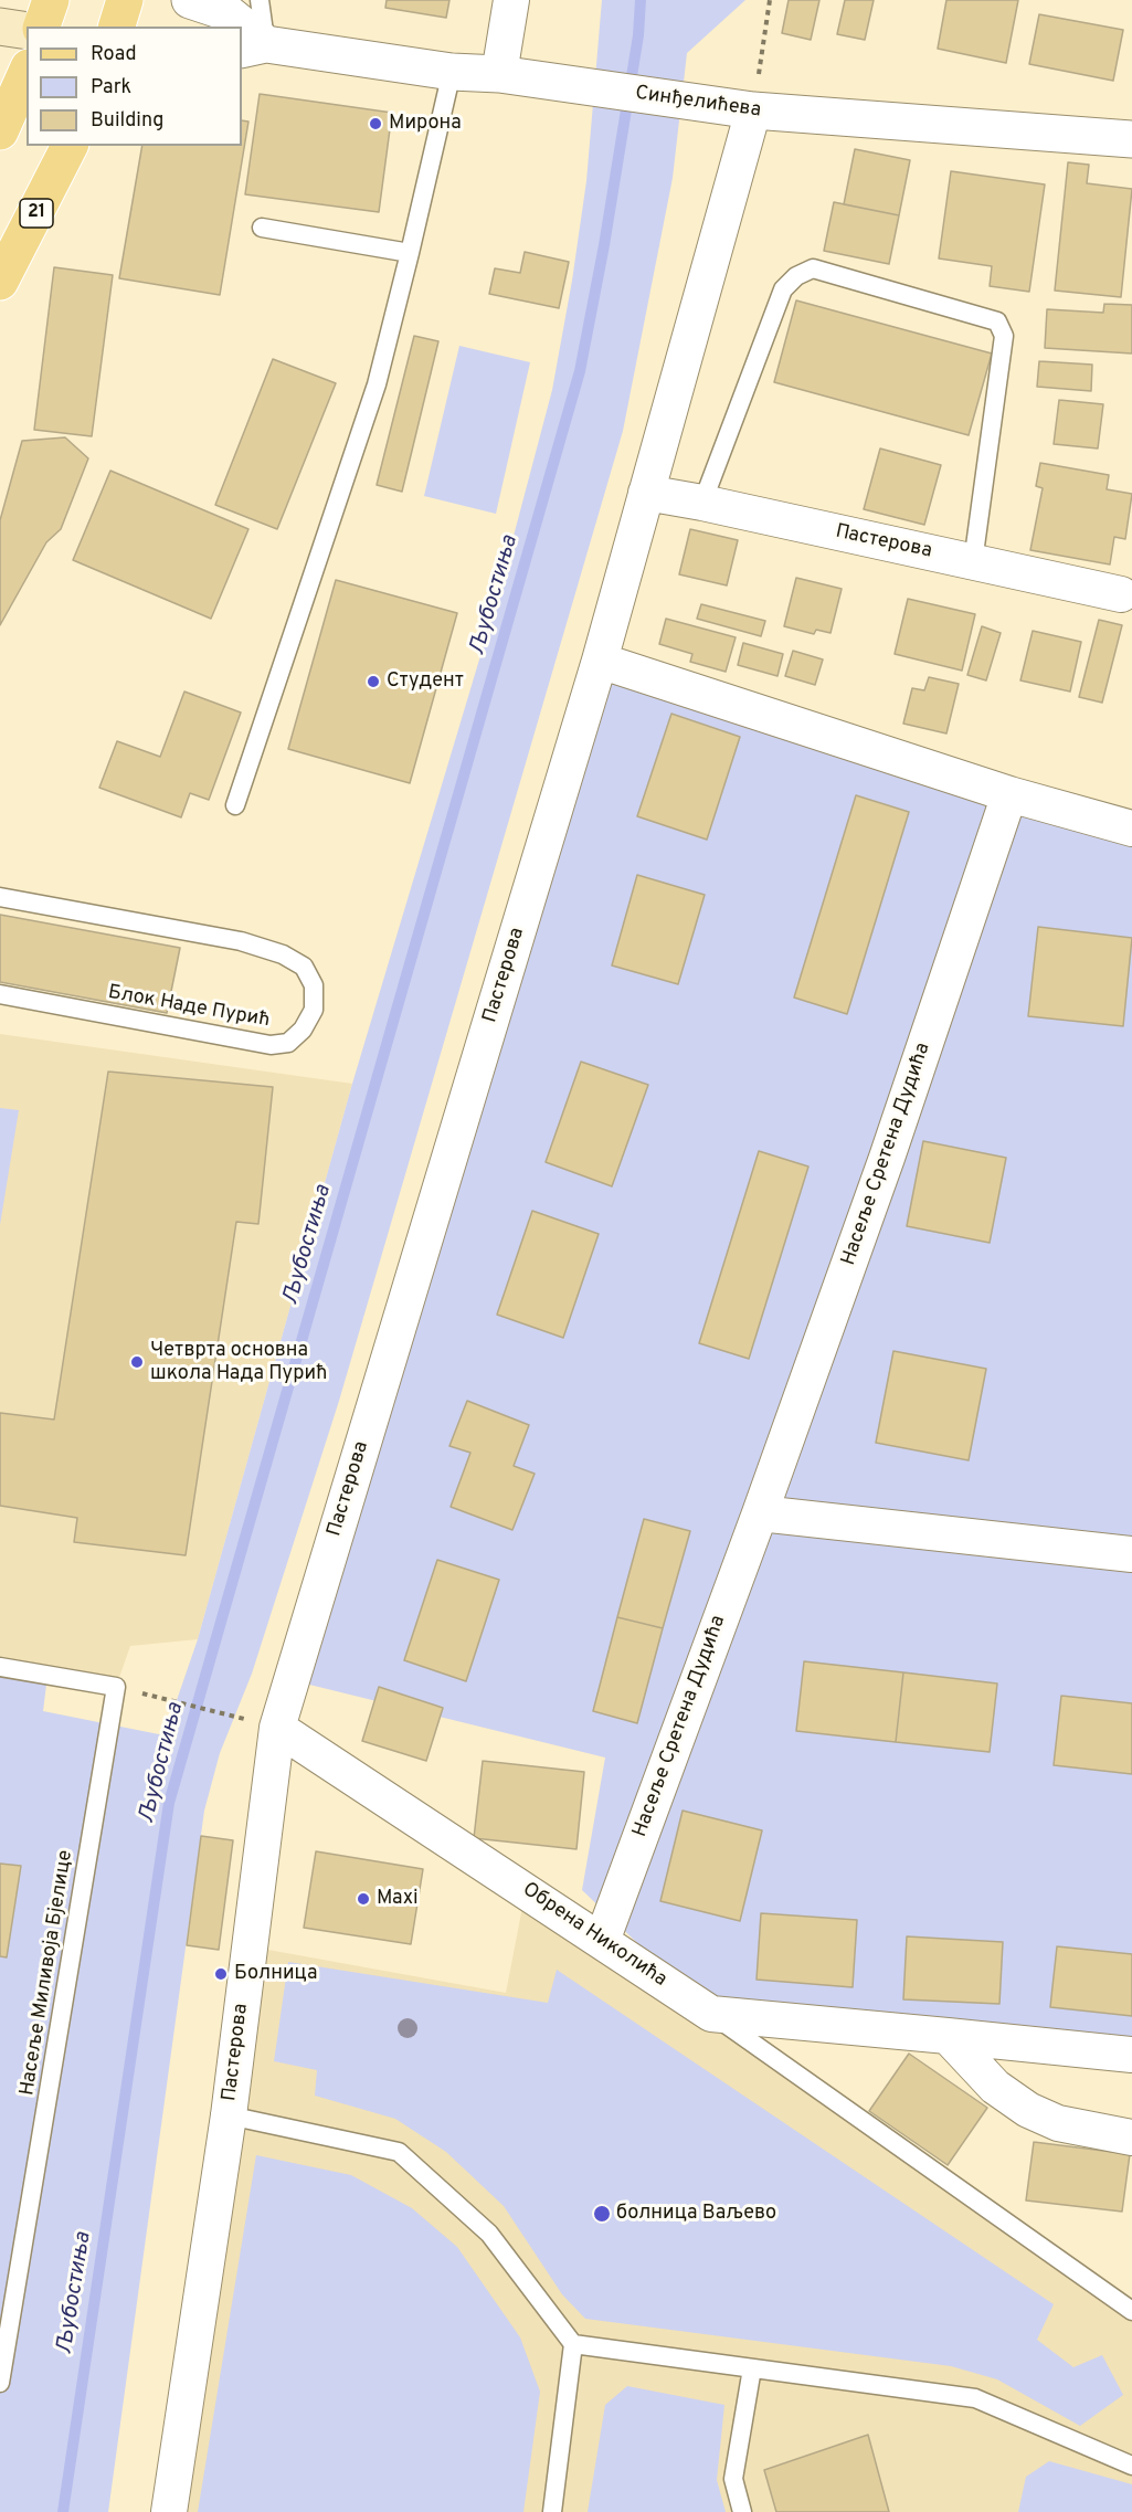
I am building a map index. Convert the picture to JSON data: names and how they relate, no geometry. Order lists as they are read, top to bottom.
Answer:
{
  "streets": {
    "main road": ["21"],
    "street": [
      "Синђелићева",
      "Пастерова",
      "Насеље Сретена Дудића",
      "Обрена Николића"
    ],
    "lane": ["Блок Наде Пурић", "Насеље Миливоја Бјелице"]
  },
  "crossings": [
    ["Синђелићева", "Пастерова"],
    ["Пастерова", "Обрена Николића"],
    ["Насеље Сретена Дудића", "Обрена Николића"]
  ],
  "water": ["Љубостиња"],
  "places": [
    "Мирона",
    "Студент",
    "Четврта основна школа Нада Пурић",
    "Maxi",
    "Болница",
    "болница Ваљево"
  ],
  "legend": ["Road", "Park", "Building"]
}
